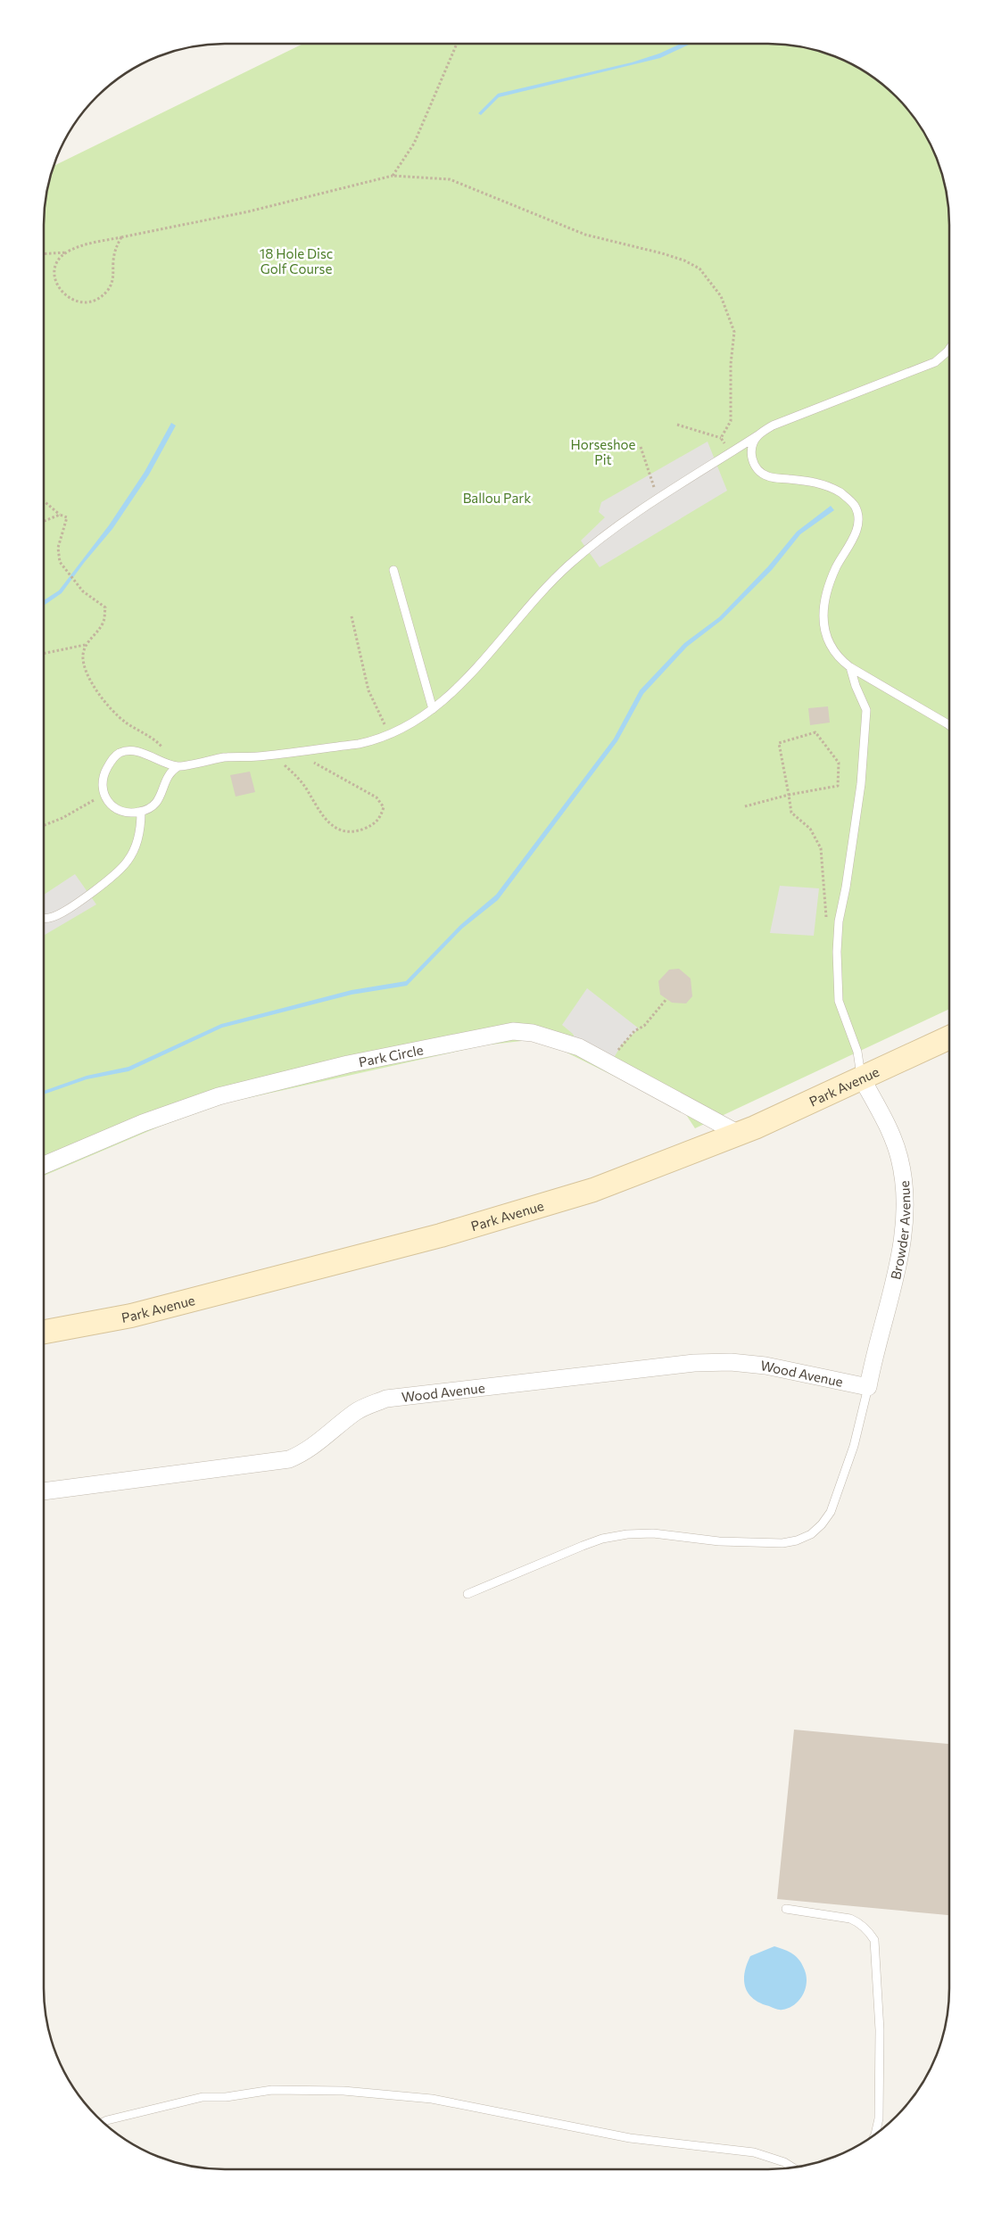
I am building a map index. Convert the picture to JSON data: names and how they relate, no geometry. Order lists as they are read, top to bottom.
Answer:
{
  "streets": {
    "main road": ["Park Avenue"],
    "street": ["Park Circle", "Browder Avenue", "Wood Avenue"]
  },
  "crossings": [
    ["Park Circle", "Park Avenue"],
    ["Park Avenue", "Browder Avenue"],
    ["Browder Avenue", "Wood Avenue"]
  ],
  "parks": ["18 Hole Disc Golf Course", "Horseshoe Pit", "Ballou Park"]
}
